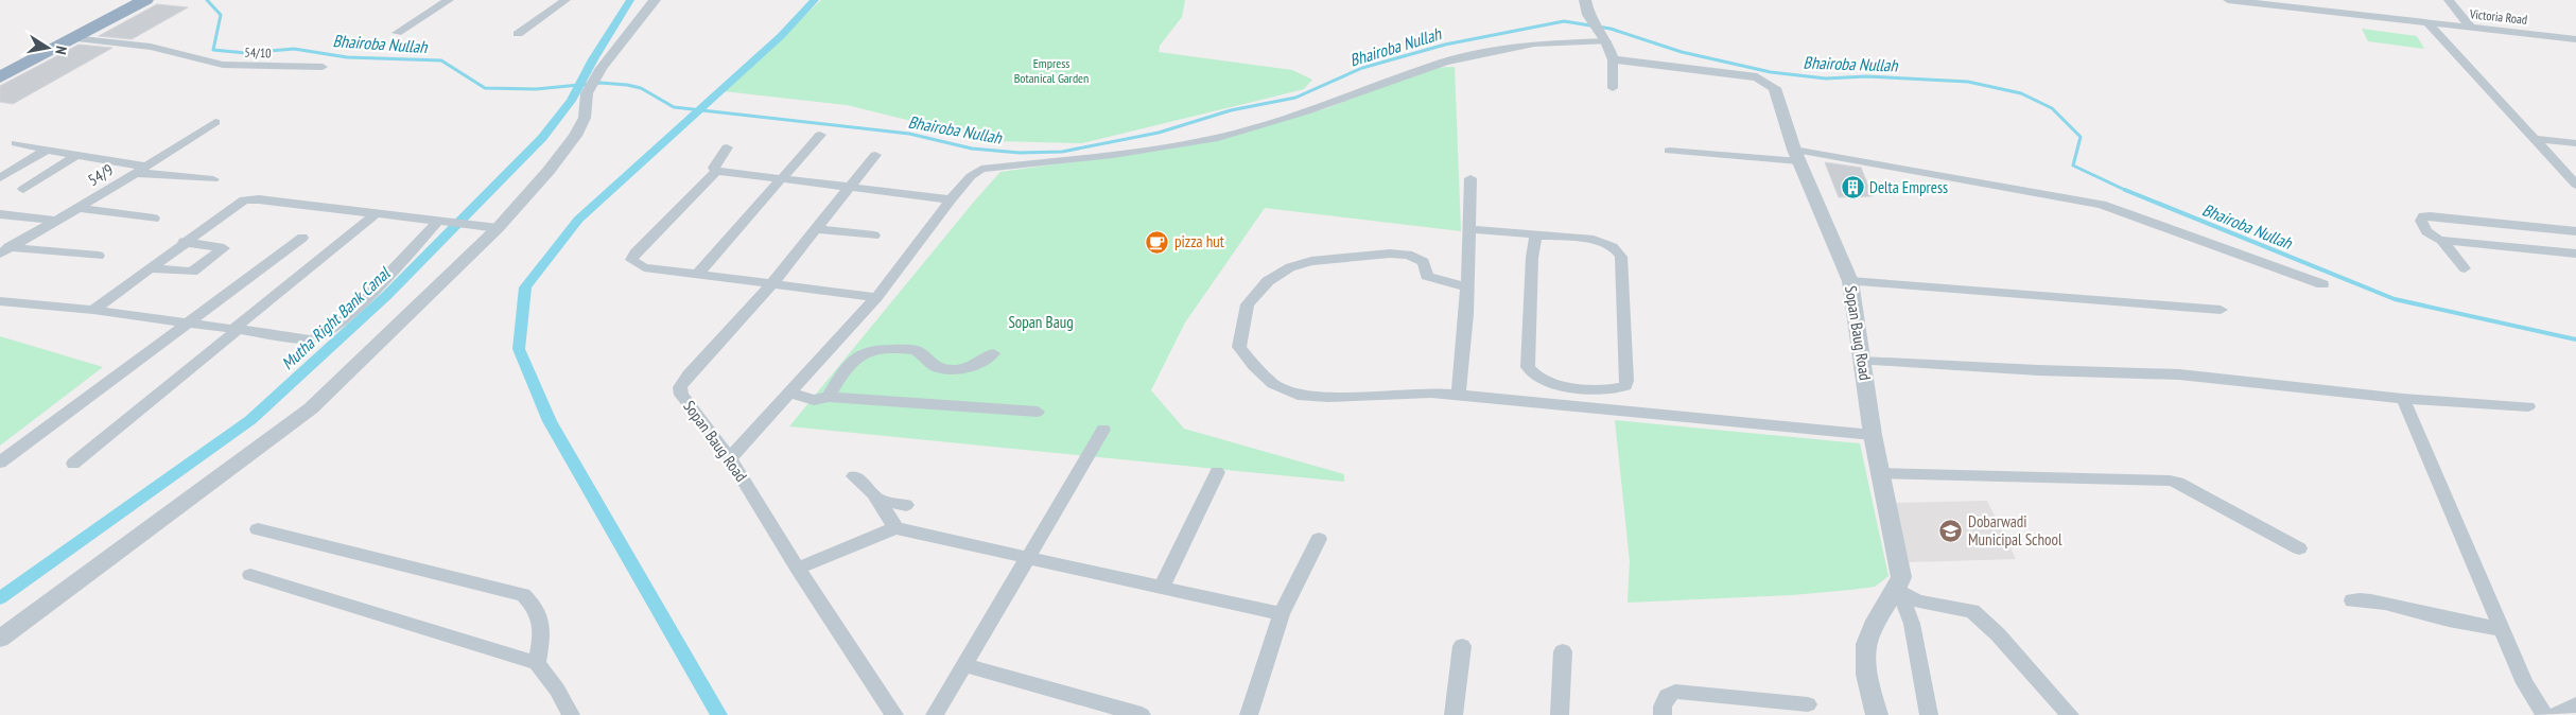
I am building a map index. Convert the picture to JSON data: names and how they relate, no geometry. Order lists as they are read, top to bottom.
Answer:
{
  "streets": {
    "street": [
      "Victoria Road",
      "54/10",
      "54/9",
      "Sopan Baug Road"
    ]
  },
  "water": ["Bhairoba Nullah", "Mutha Right Bank Canal"],
  "parks": ["Empress Botanical Garden", "Sopan Baug"],
  "places": {
    "building": ["Delta Empress"],
    "cafe": ["pizza hut"],
    "school or university": ["Dobarwadi Municipal School"]
  },
  "north": "right"
}
